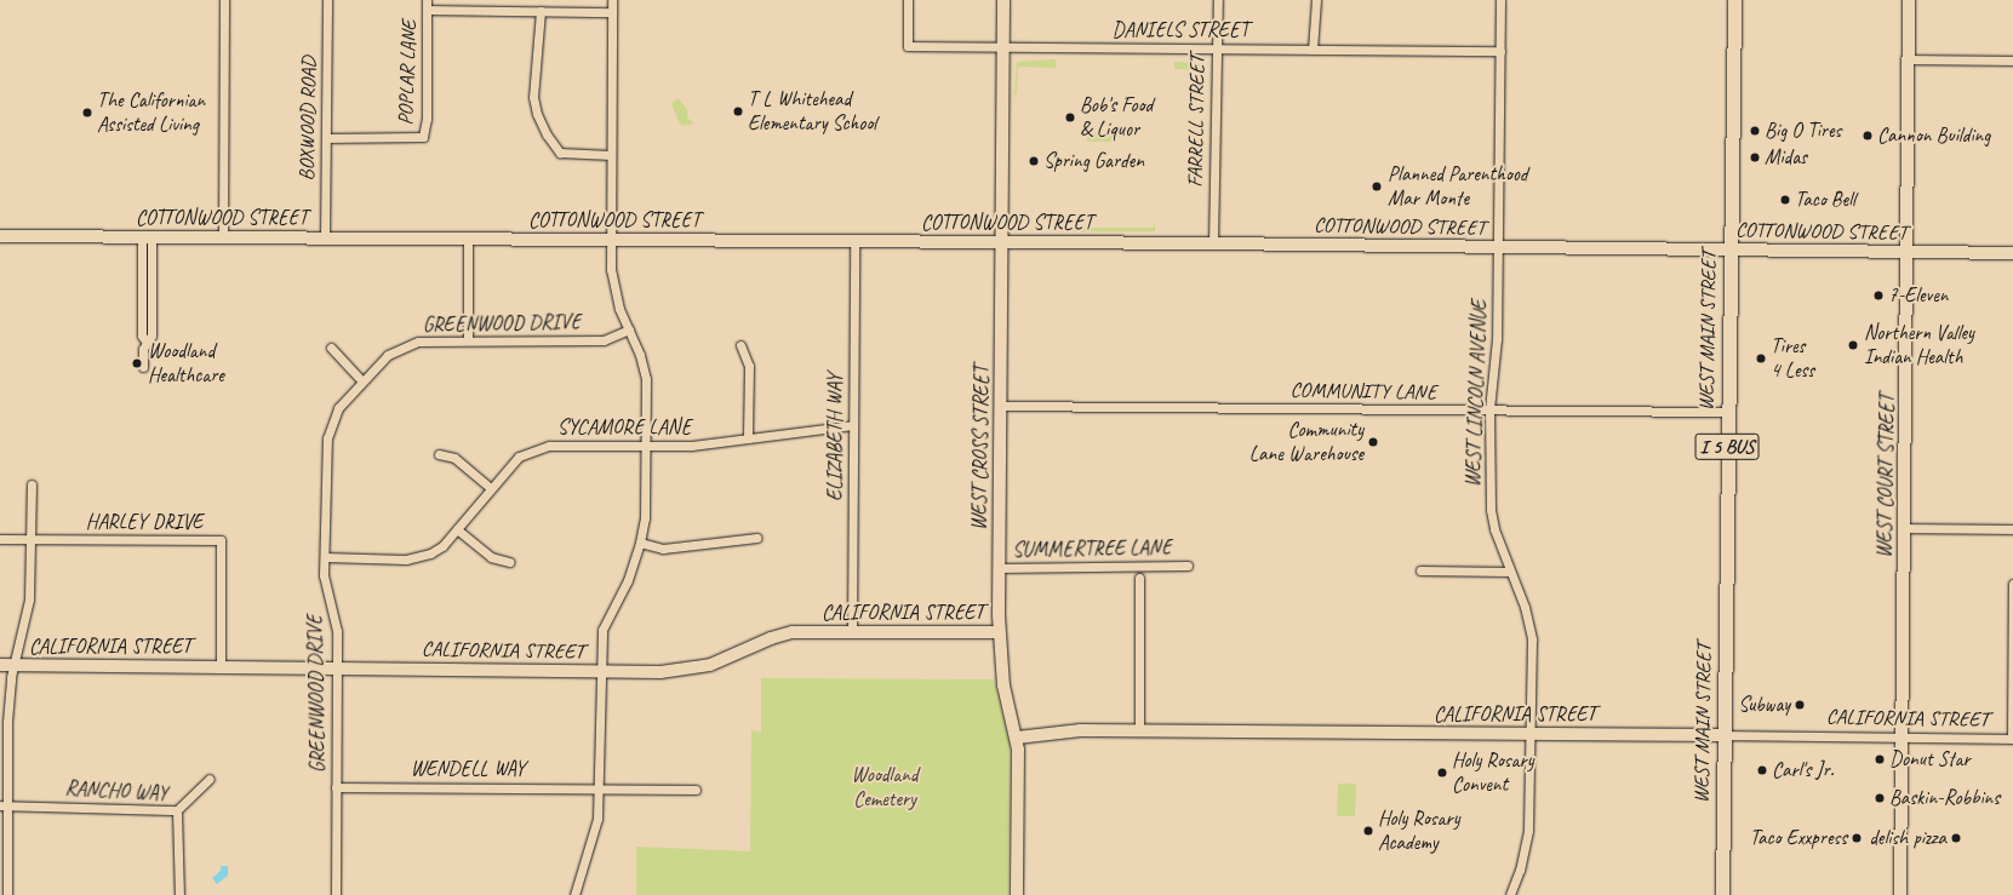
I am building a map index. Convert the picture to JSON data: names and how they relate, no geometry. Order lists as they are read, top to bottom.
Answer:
{
  "streets": {
    "main road": ["WEST MAIN STREET", "I 5 BUS"],
    "street": [
      "DANIELS STREET",
      "POPLAR LANE",
      "BOXWOOD ROAD",
      "FARRELL STREET",
      "COTTONWOOD STREET",
      "GREENWOOD DRIVE",
      "COMMUNITY LANE",
      "WEST LINCOLN AVENUE",
      "SYCAMORE LANE",
      "ELIZABETH WAY",
      "WEST CROSS STREET",
      "WEST COURT STREET",
      "HARLEY DRIVE",
      "SUMMERTREE LANE",
      "CALIFORNIA STREET",
      "WENDELL WAY",
      "RANCHO WAY"
    ]
  },
  "crossings": [
    ["DANIELS STREET", "FARRELL STREET"],
    ["DANIELS STREET", "WEST LINCOLN AVENUE"],
    ["DANIELS STREET", "WEST CROSS STREET"],
    ["POPLAR LANE", "BOXWOOD ROAD"],
    ["BOXWOOD ROAD", "COTTONWOOD STREET"],
    ["FARRELL STREET", "COTTONWOOD STREET"],
    ["COTTONWOOD STREET", "WEST MAIN STREET"],
    ["COTTONWOOD STREET", "WEST LINCOLN AVENUE"],
    ["COTTONWOOD STREET", "ELIZABETH WAY"],
    ["COTTONWOOD STREET", "WEST CROSS STREET"],
    ["COTTONWOOD STREET", "WEST COURT STREET"],
    ["GREENWOOD DRIVE", "SYCAMORE LANE"],
    ["GREENWOOD DRIVE", "CALIFORNIA STREET"],
    ["GREENWOOD DRIVE", "WENDELL WAY"],
    ["WEST MAIN STREET", "COMMUNITY LANE"],
    ["WEST MAIN STREET", "CALIFORNIA STREET"],
    ["COMMUNITY LANE", "WEST LINCOLN AVENUE"],
    ["COMMUNITY LANE", "WEST CROSS STREET"],
    ["WEST LINCOLN AVENUE", "CALIFORNIA STREET"],
    ["SYCAMORE LANE", "ELIZABETH WAY"],
    ["ELIZABETH WAY", "CALIFORNIA STREET"],
    ["WEST CROSS STREET", "SUMMERTREE LANE"],
    ["WEST CROSS STREET", "CALIFORNIA STREET"],
    ["WEST COURT STREET", "CALIFORNIA STREET"],
    ["HARLEY DRIVE", "CALIFORNIA STREET"]
  ],
  "parks": ["Woodland Cemetery"],
  "places": [
    "T L Whitehead Elementary School",
    "The Californian Assisted Living",
    "Bob's Food & Liquor",
    "Big O Tires",
    "Cannon Building",
    "Midas",
    "Spring Garden",
    "Planned Parenthood Mar Monte",
    "Taco Bell",
    "7-Eleven",
    "Northern Valley Indian Health",
    "Tires 4 Less",
    "Woodland Healthcare",
    "Community Lane Warehouse",
    "Subway",
    "Donut Star",
    "Carl's Jr.",
    "Holy Rosary Convent",
    "Baskin-Robbins",
    "Holy Rosary Academy",
    "Taco Exxpress",
    "delish pizza"
  ]
}
